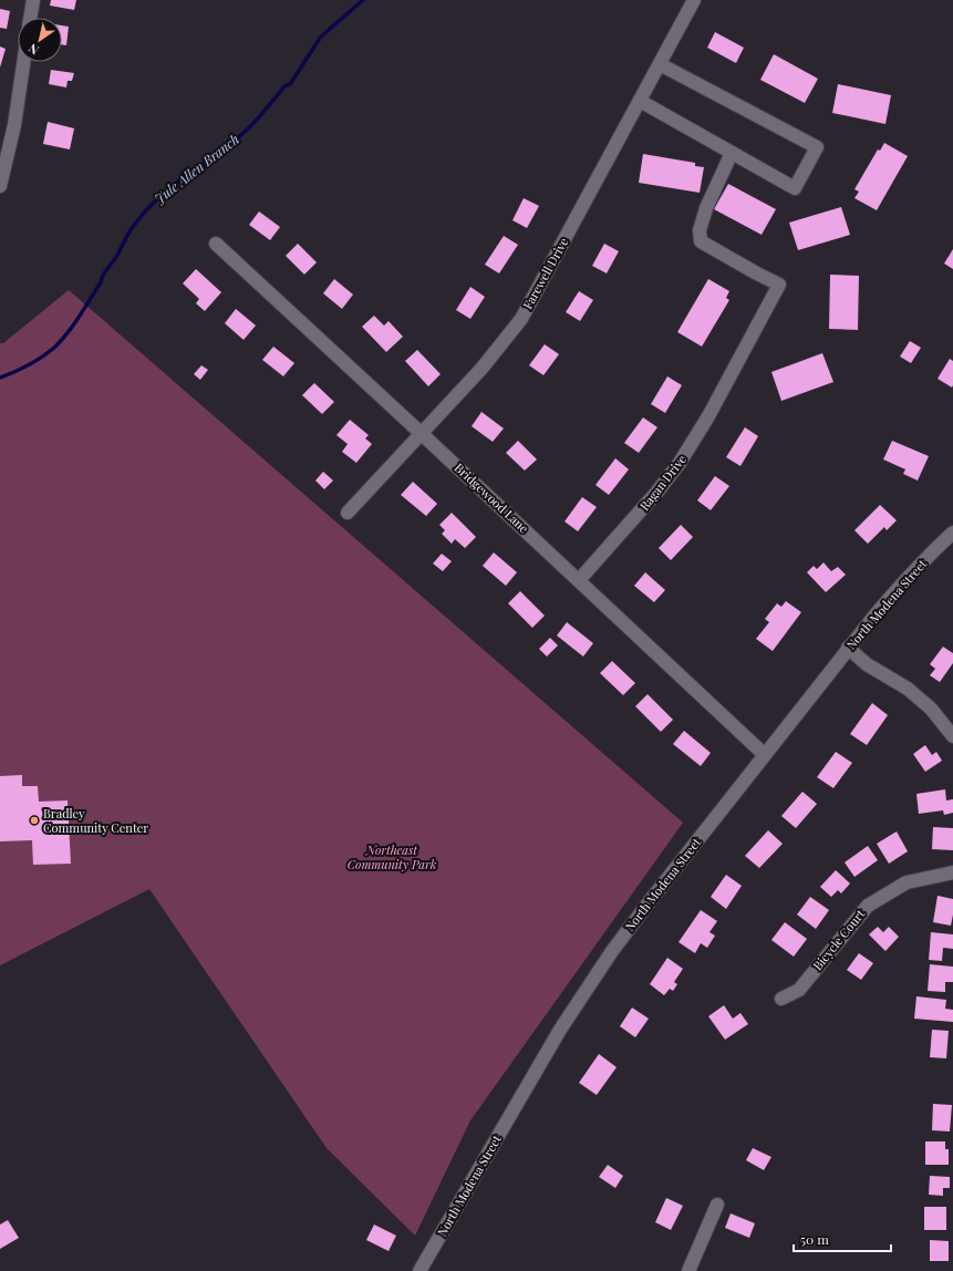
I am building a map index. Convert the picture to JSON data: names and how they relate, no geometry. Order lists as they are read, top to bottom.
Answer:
{
  "streets": {
    "street": [
      "Farewell Drive",
      "Ragan Drive",
      "Bridgewood Lane",
      "North Modena Street",
      "Bicycle Court"
    ]
  },
  "crossings": [
    ["Farewell Drive", "Bridgewood Lane"],
    ["Ragan Drive", "Bridgewood Lane"],
    ["Bridgewood Lane", "North Modena Street"]
  ],
  "water": ["Jule Allen Branch"],
  "parks": ["Northeast Community Park"],
  "places": ["Bradley Community Center"],
  "scale_bar": "50 m",
  "north": "bottom left"
}
